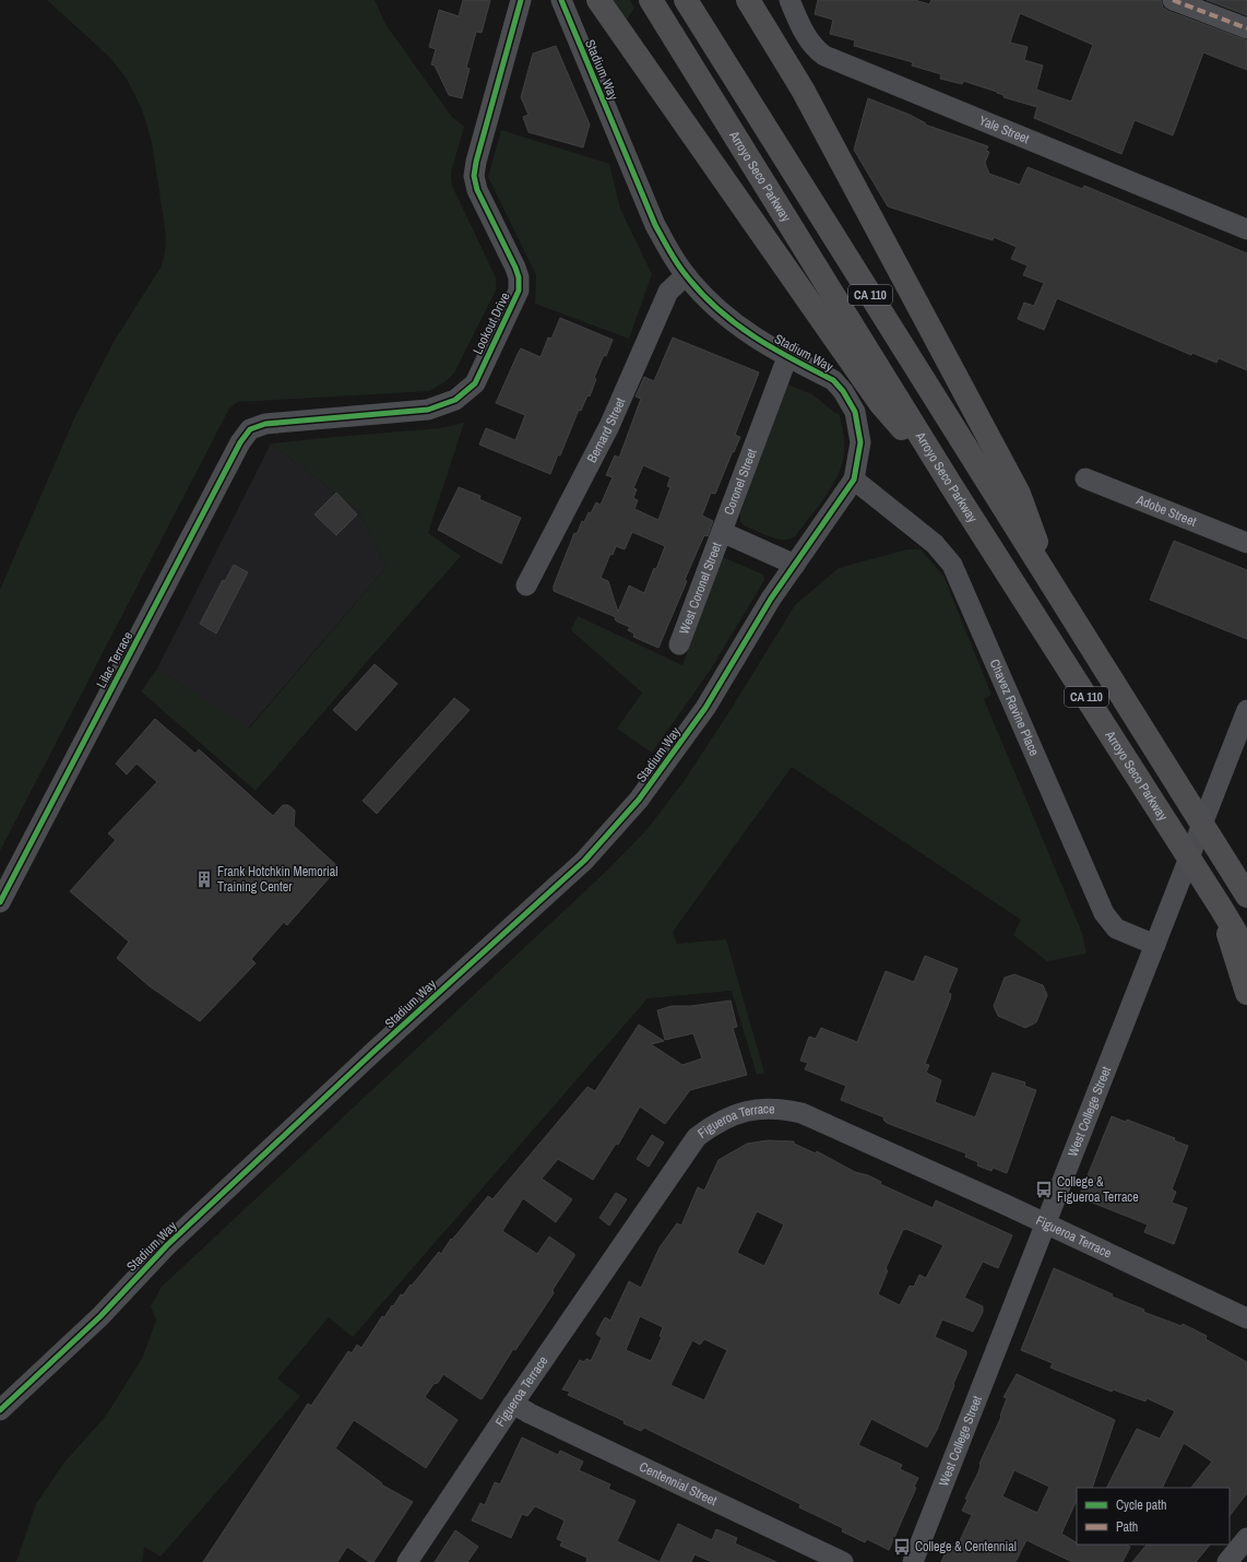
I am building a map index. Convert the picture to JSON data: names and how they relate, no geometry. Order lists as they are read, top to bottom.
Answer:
{
  "streets": {
    "highway": ["Arroyo Seco Parkway", "CA 110"],
    "street": [
      "Stadium Way",
      "Yale Street",
      "Lookout Drive",
      "Bernard Street",
      "Coronel Street",
      "Adobe Street",
      "West Coronel Street",
      "Lilac Terrace",
      "Chavez Ravine Place",
      "West College Street",
      "Figueroa Terrace",
      "Centennial Street"
    ]
  },
  "crossings": [
    ["Stadium Way", "Bernard Street"],
    ["Stadium Way", "Coronel Street"],
    ["Stadium Way", "Chavez Ravine Place"],
    ["Lookout Drive", "Lilac Terrace"],
    ["Coronel Street", "West Coronel Street"],
    ["Chavez Ravine Place", "West College Street"],
    ["West College Street", "Figueroa Terrace"],
    ["Figueroa Terrace", "Centennial Street"]
  ],
  "places": {
    "building": ["Frank Hotchkin Memorial Training Center"],
    "bus stop": ["College & Figueroa Terrace", "College & Centennial"]
  },
  "legend": ["Cycle path", "Path"]
}
